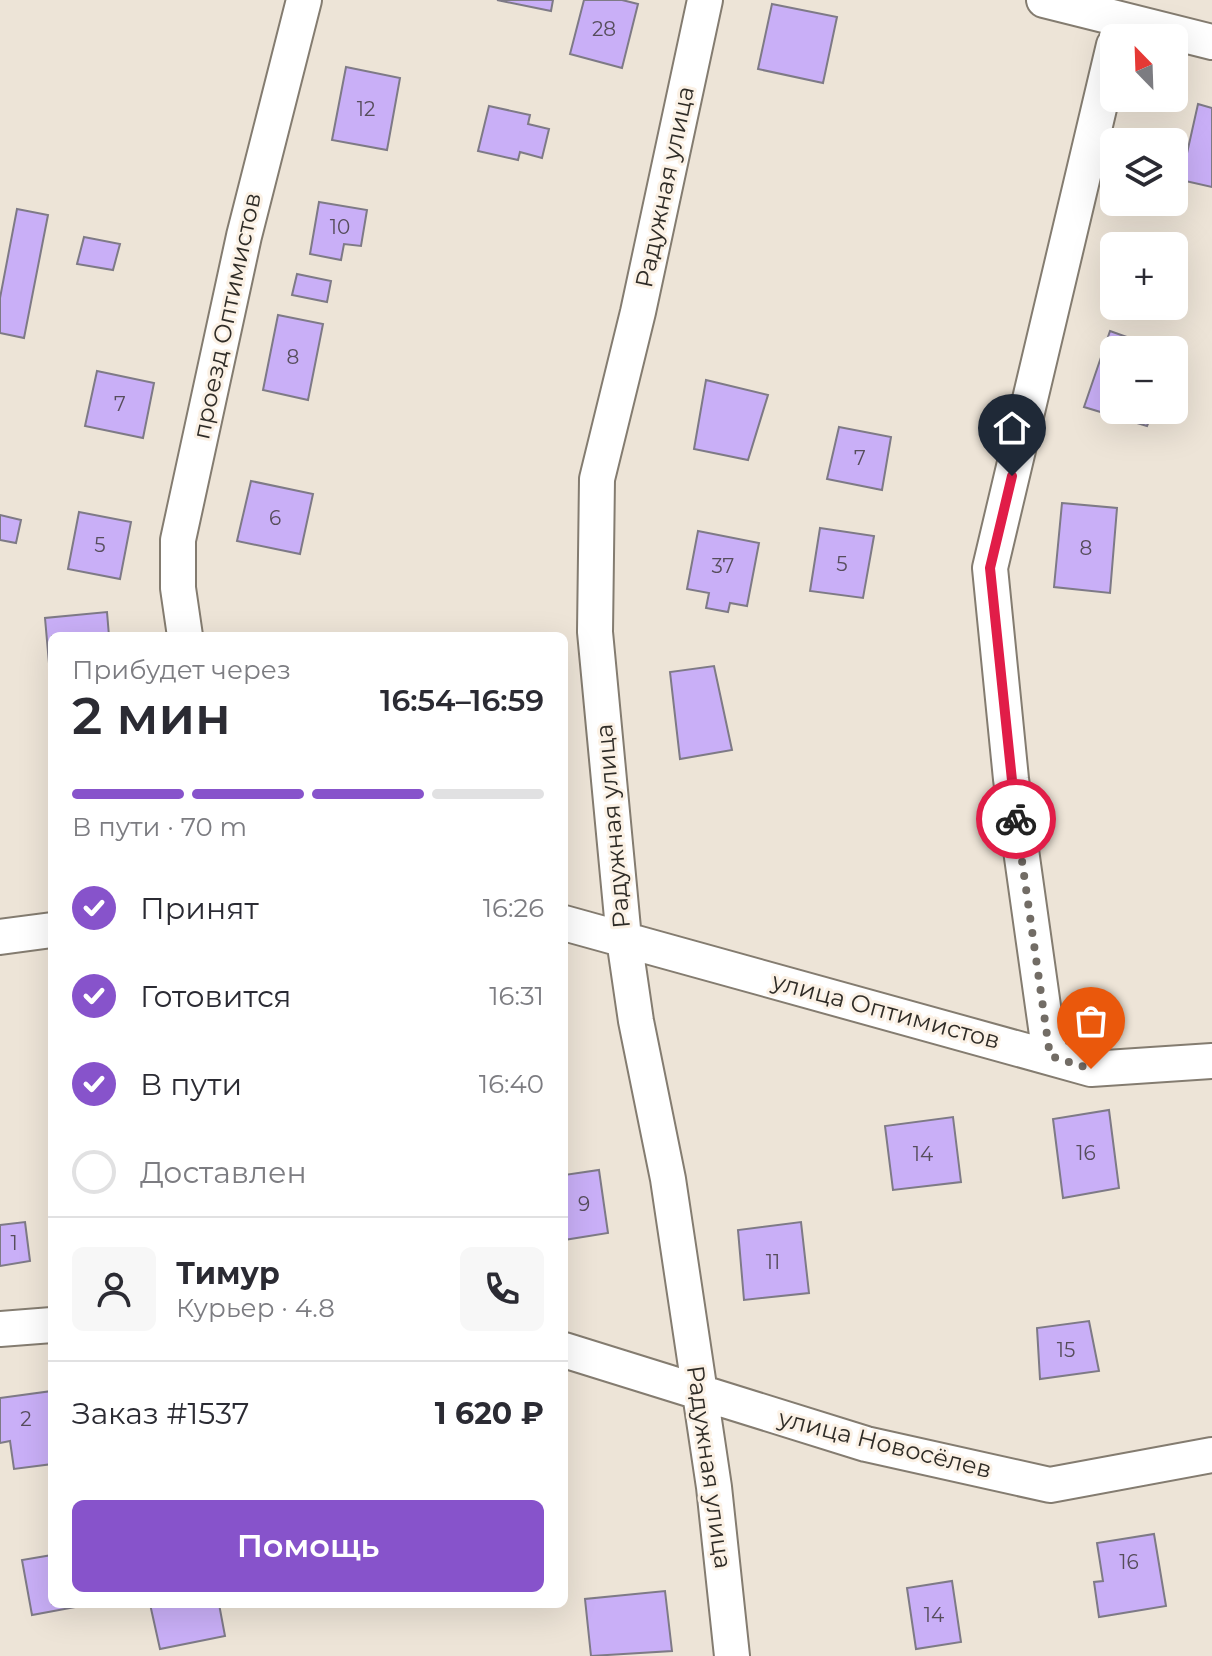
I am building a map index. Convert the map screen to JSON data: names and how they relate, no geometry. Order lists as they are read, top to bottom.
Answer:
{
  "streets": {
    "street": [
      "Радужная улица",
      "проезд Оптимистов",
      "улица Оптимистов",
      "улица Новосёлев"
    ]
  },
  "crossings": [
    ["Радужная улица", "улица Оптимистов"],
    ["Радужная улица", "улица Новосёлев"]
  ],
  "house_numbers": [
    "28",
    "12",
    "10",
    "8",
    "7",
    "7",
    "6",
    "5",
    "8",
    "5",
    "37",
    "16",
    "14",
    "9",
    "1",
    "11",
    "15",
    "2",
    "16",
    "14"
  ],
  "north": "top left",
  "page": {
    "map_buttons": ["+", "−"],
    "heading": ["2 мин", "Прибудет через", "16:54–16:59"],
    "panel": [
      "Тимур",
      "Курьер · 4.8",
      "Заказ #1537",
      "1 620 ₽"
    ],
    "bar": "В пути · 70 m",
    "list": [
      ["Принят", "16:26"],
      ["Готовится", "16:31"],
      ["В пути", "16:40"],
      "Доставлен"
    ],
    "buttons": "Помощь"
  }
}
